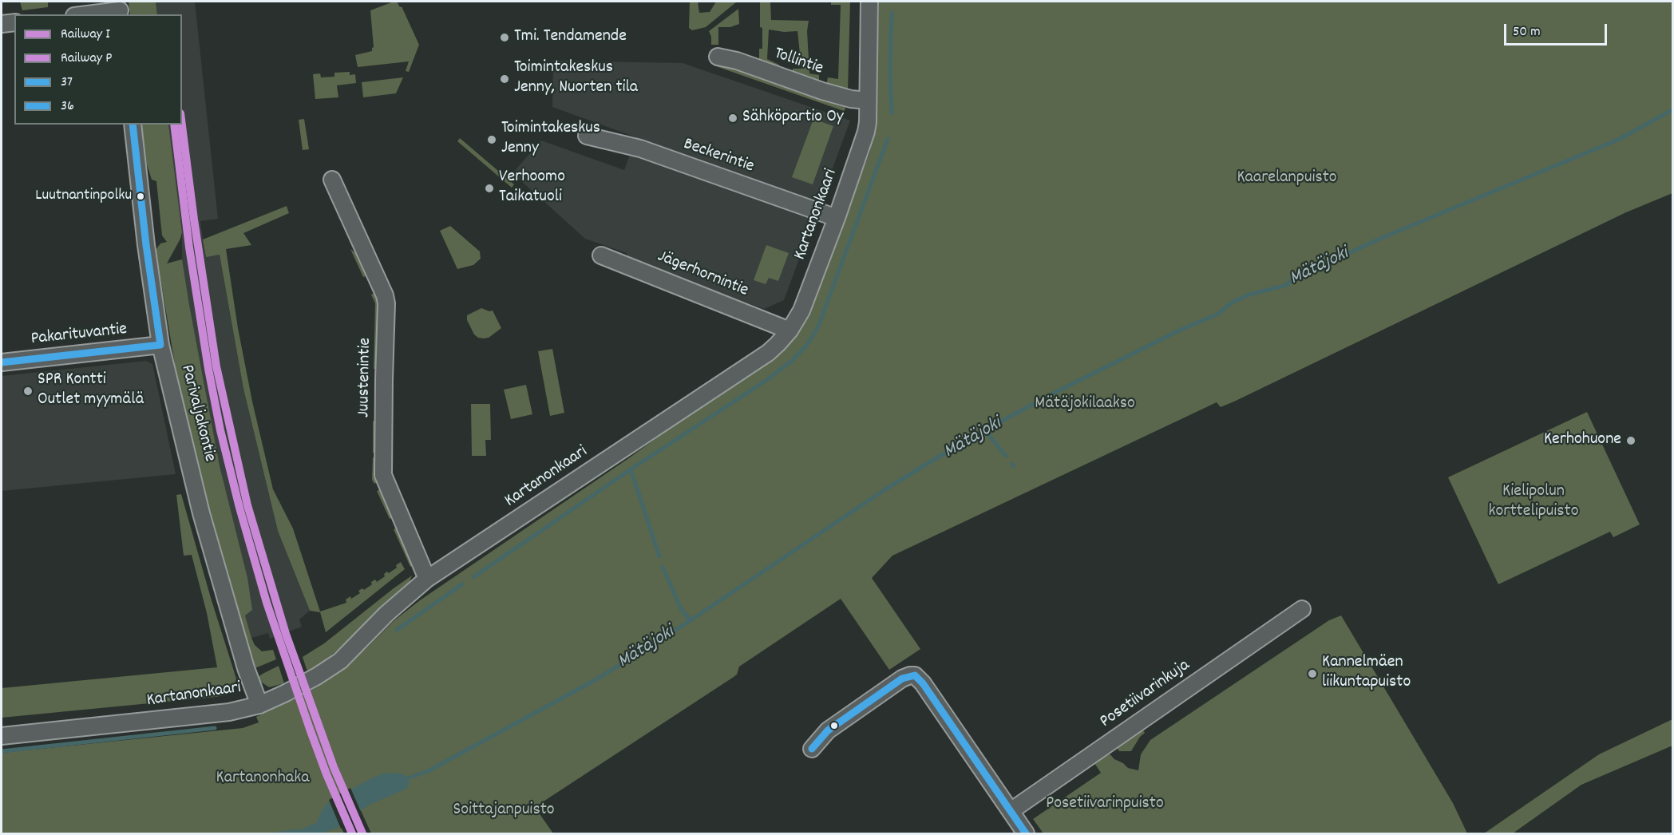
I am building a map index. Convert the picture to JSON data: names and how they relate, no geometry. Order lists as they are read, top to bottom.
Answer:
{
  "streets": {
    "street": [
      "Tollintie",
      "Beckerintie",
      "Kartanonkaari",
      "Jägerhornintie",
      "Pakarituvantie",
      "Juustenintie",
      "Parivaljakontie",
      "Posetiivarinkuja"
    ]
  },
  "crossings": [
    ["Tollintie", "Kartanonkaari"],
    ["Beckerintie", "Kartanonkaari"],
    ["Kartanonkaari", "Jägerhornintie"],
    ["Kartanonkaari", "Juustenintie"],
    ["Kartanonkaari", "Parivaljakontie"],
    ["Pakarituvantie", "Parivaljakontie"]
  ],
  "water": ["Mätäjoki"],
  "parks": [
    "Kaarelanpuisto",
    "Mätäjokilaakso",
    "Kielipolun korttelipuisto",
    "Kartanonhaka",
    "Posetiivarinpuisto",
    "Soittajanpuisto"
  ],
  "places": [
    "Tmi. Tendamende",
    "Toimintakeskus Jenny, Nuorten tila",
    "Sähköpartio Oy",
    "Toimintakeskus Jenny",
    "Verhoomo Taikatuoli",
    "Luutnantinpolku",
    "SPR Kontti Outlet myymälä",
    "Kerhohuone",
    "Kannelmäen liikuntapuisto"
  ],
  "lines": [
    "rail line I",
    "rail line P",
    "transit line 37",
    "transit line 36"
  ],
  "legend": [
    "Railway I",
    "Railway P",
    "37",
    "36"
  ],
  "scale_bar": "50 m"
}
